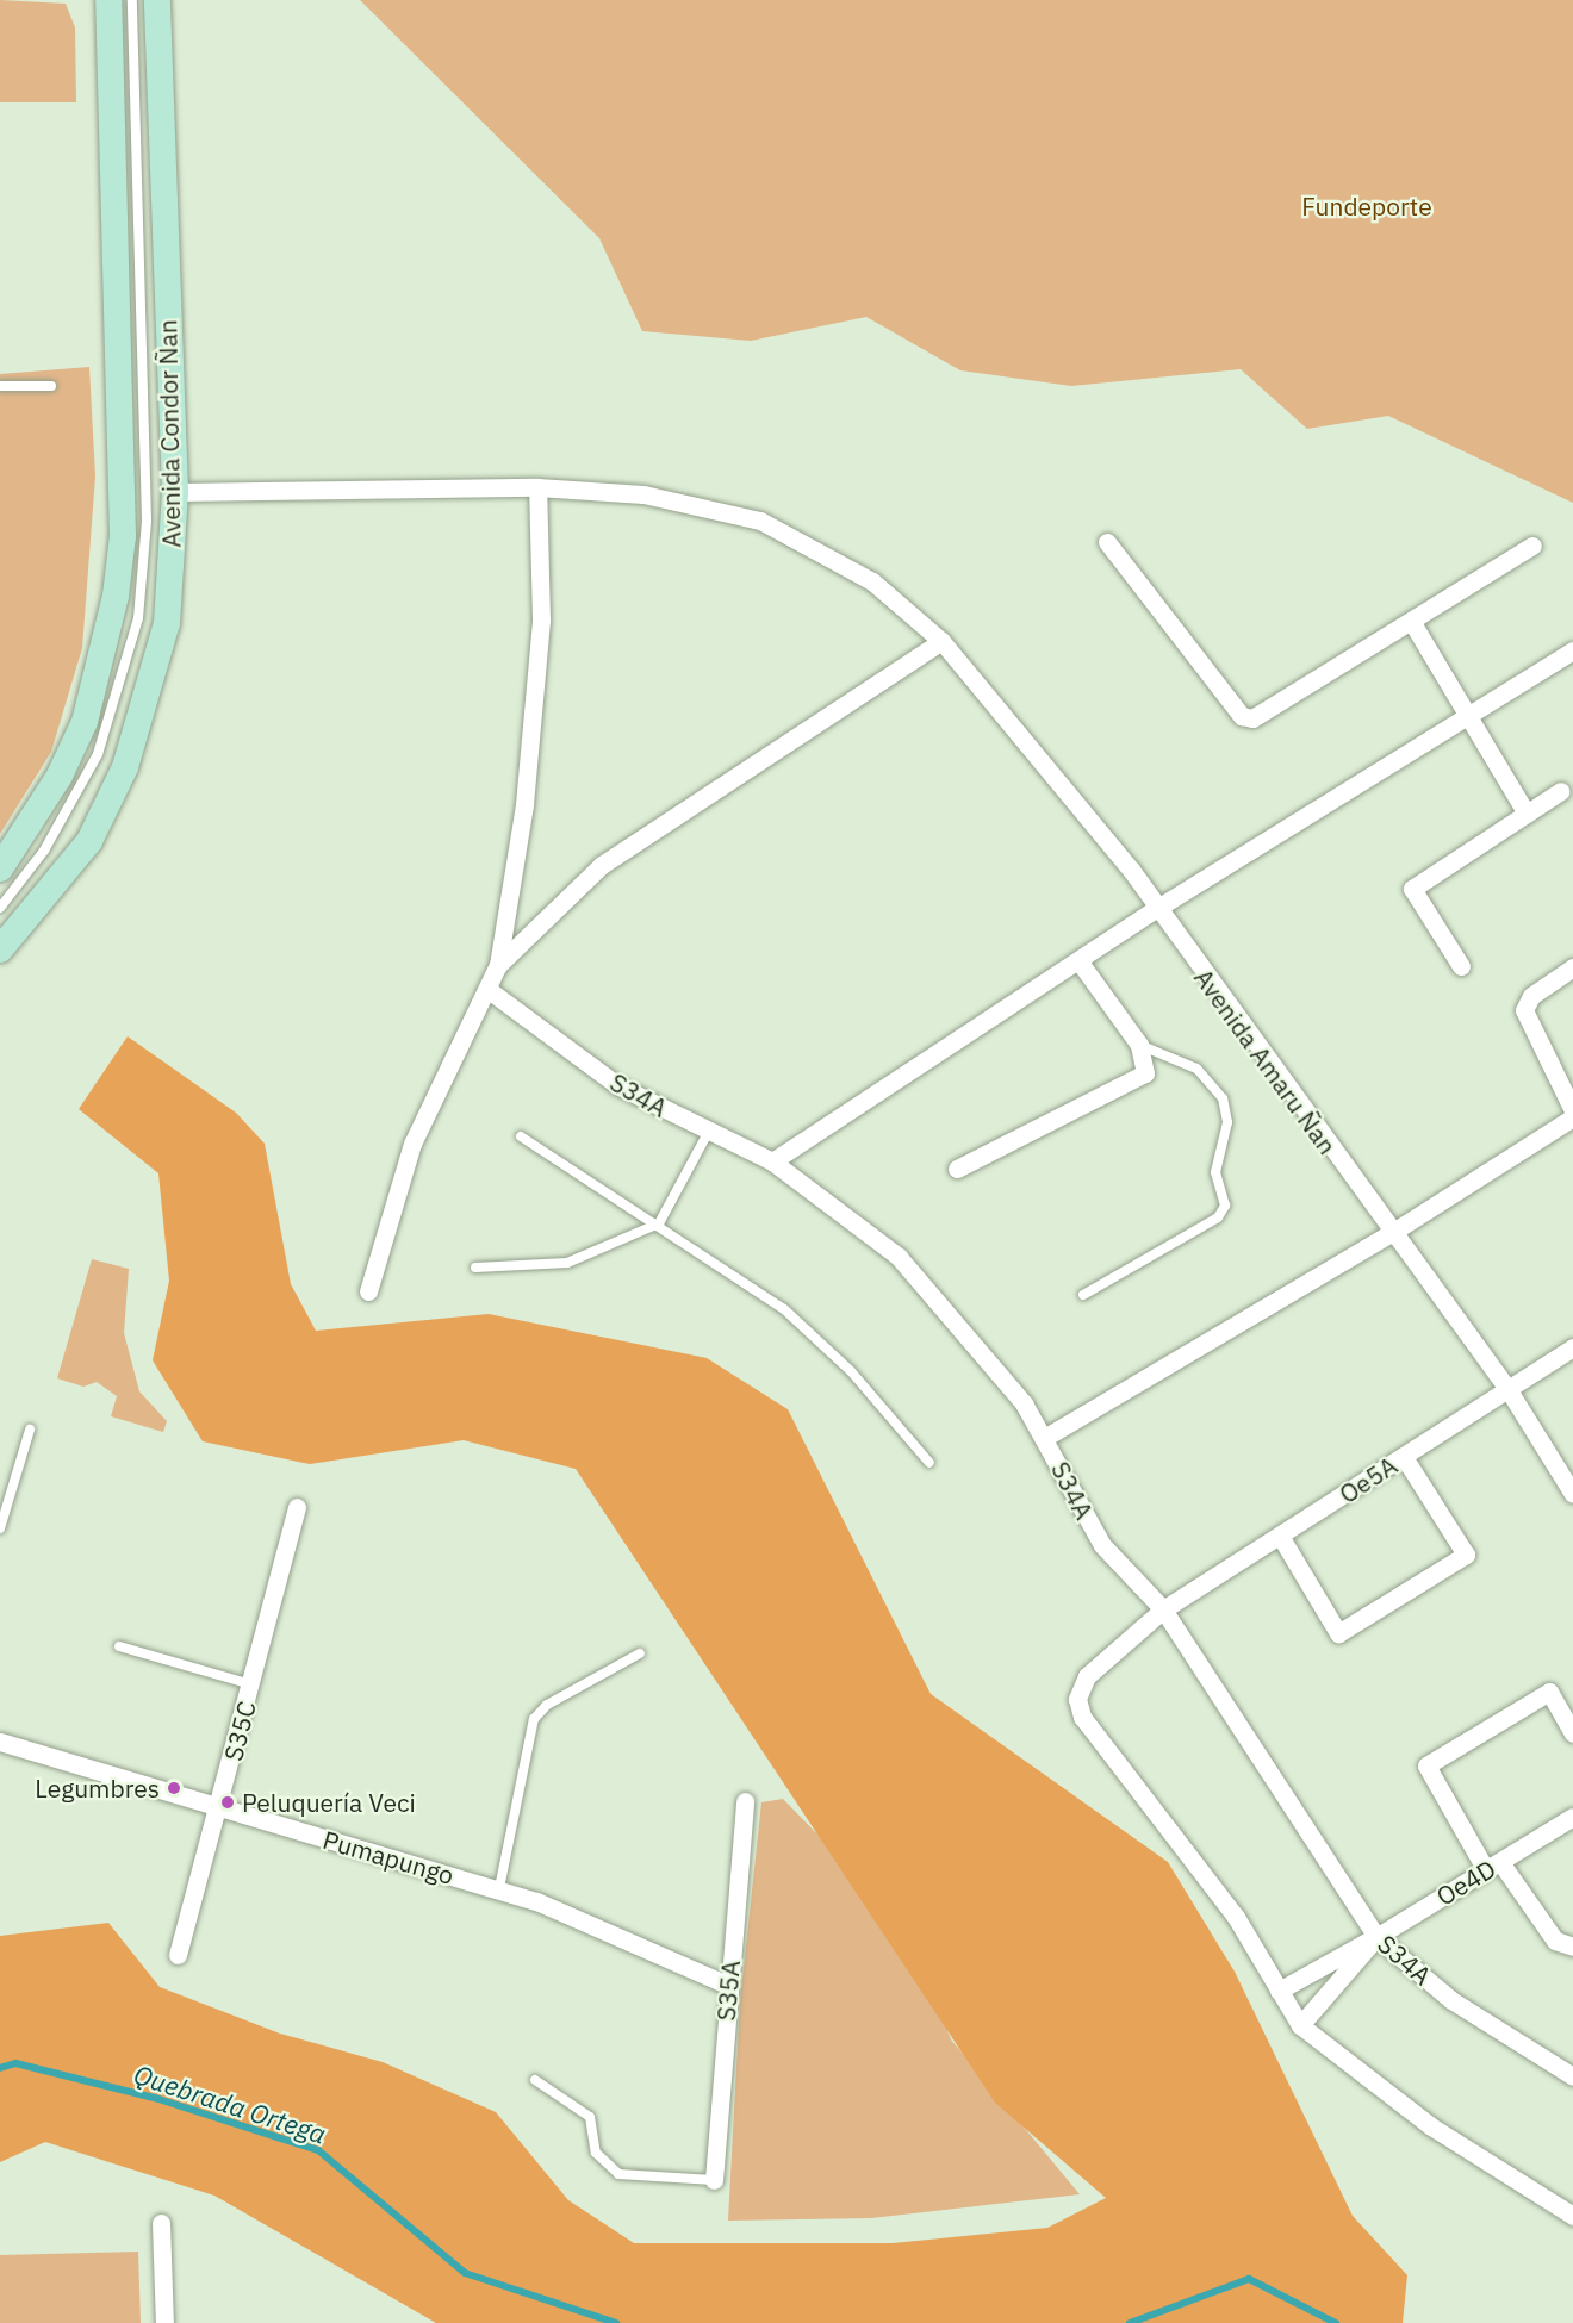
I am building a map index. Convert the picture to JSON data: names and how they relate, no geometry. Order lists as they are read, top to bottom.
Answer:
{
  "streets": {
    "main road": ["Avenida Condor Ñan"],
    "street": [
      "Avenida Amaru Ñan",
      "S34A",
      "Oe5A",
      "S35C",
      "Pumapungo",
      "Oe4D",
      "S35A"
    ]
  },
  "crossings": [
    ["Avenida Condor Ñan", "Avenida Amaru Ñan"],
    ["Avenida Amaru Ñan", "Oe5A"],
    ["S34A", "Oe5A"],
    ["S34A", "Oe4D"],
    ["S35C", "Pumapungo"],
    ["Pumapungo", "S35A"]
  ],
  "water": ["Quebrada Ortega"],
  "parks": ["Fundeporte"],
  "places": ["Legumbres", "Peluquería Veci"]
}
